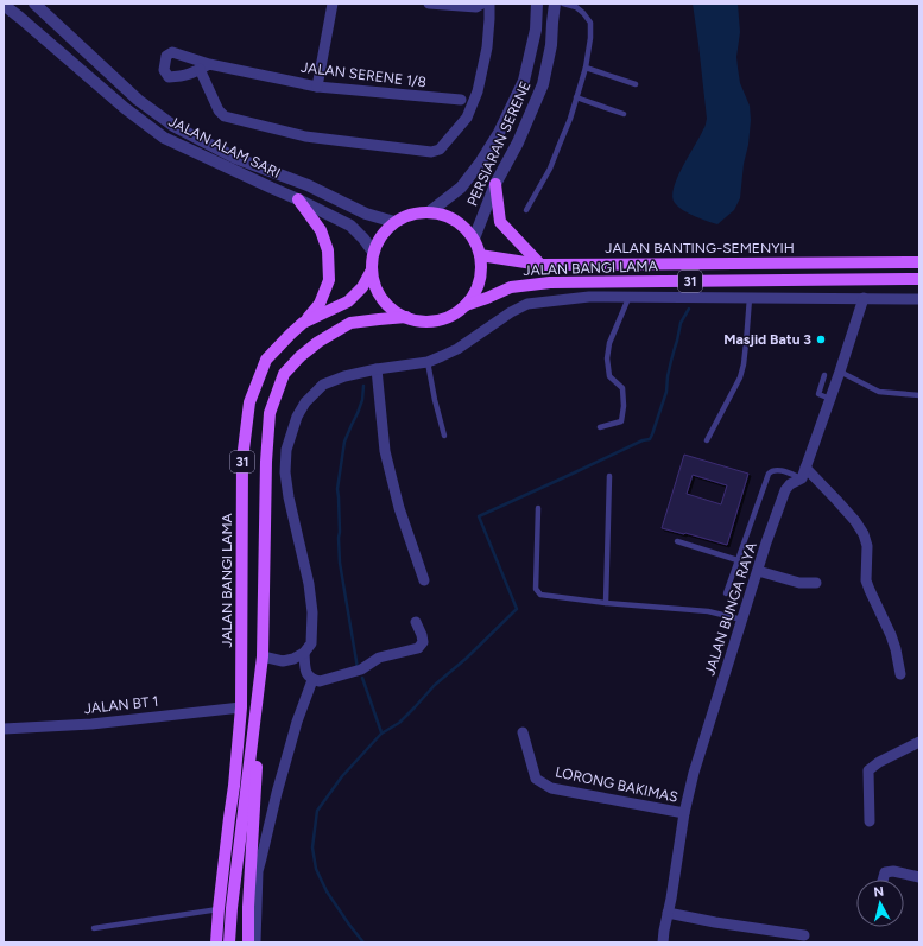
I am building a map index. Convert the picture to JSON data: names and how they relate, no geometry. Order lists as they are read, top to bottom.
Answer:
{
  "streets": {
    "main road": ["JALAN BANTING-SEMENYIH", "JALAN BANGI LAMA", "31"],
    "street": [
      "JALAN SERENE 1/8",
      "PERSIARAN SERENE",
      "JALAN ALAM SARI",
      "JALAN BUNGA RAYA",
      "JALAN BT 1",
      "LORONG BAKIMAS"
    ]
  },
  "crossings": [
    ["PERSIARAN SERENE", "JALAN ALAM SARI"],
    ["PERSIARAN SERENE", "JALAN BANTING-SEMENYIH"],
    ["PERSIARAN SERENE", "JALAN BANGI LAMA"],
    ["JALAN ALAM SARI", "JALAN BANTING-SEMENYIH"],
    ["JALAN ALAM SARI", "JALAN BANGI LAMA"],
    ["JALAN BANTING-SEMENYIH", "JALAN BANGI LAMA"],
    ["JALAN BANGI LAMA", "JALAN BT 1"],
    ["JALAN BUNGA RAYA", "LORONG BAKIMAS"]
  ],
  "places": ["Masjid Batu 3"],
  "north": "top"
}
